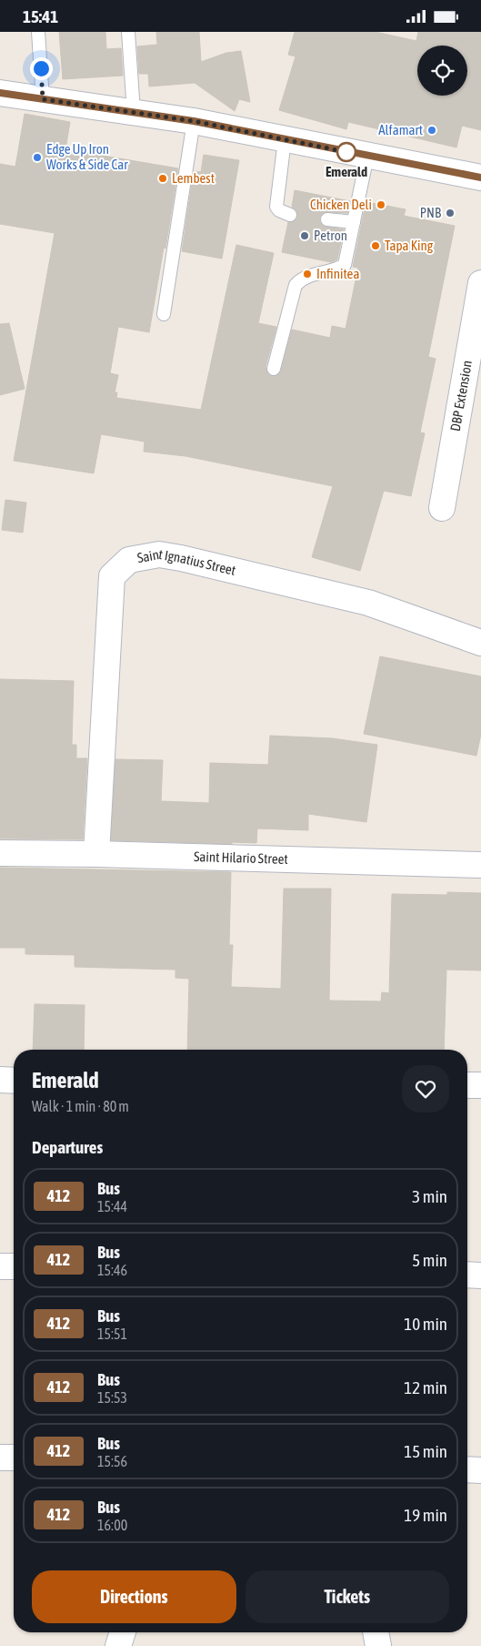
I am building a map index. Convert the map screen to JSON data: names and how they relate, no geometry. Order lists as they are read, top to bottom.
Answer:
{
  "streets": {
    "street": ["DBP Extension", "Saint Ignatius Street", "Saint Hilario Street"]
  },
  "crossings": [
    ["Saint Ignatius Street", "Saint Hilario Street"]
  ],
  "places": [
    "Alfamart",
    "Emerald",
    "Edge Up Iron Works & Side Car",
    "Lembest",
    "Chicken Deli",
    "PNB",
    "Petron",
    "Tapa King",
    "Infinitea"
  ],
  "lines": ["bus line 412"],
  "page": {
    "status": "15:41",
    "heading": [
      ["Emerald", "Walk · 1 min · 80 m"],
      "Departures"
    ],
    "list": [
      {
        "mark": "412",
        "name": "Bus",
        "note": "15:44",
        "value": "3 min"
      },
      {
        "mark": "412",
        "name": "Bus",
        "note": "15:46",
        "value": "5 min"
      },
      {
        "mark": "412",
        "name": "Bus",
        "note": "15:51",
        "value": "10 min"
      },
      {
        "mark": "412",
        "name": "Bus",
        "note": "15:53",
        "value": "12 min"
      },
      {
        "mark": "412",
        "name": "Bus",
        "note": "15:56",
        "value": "15 min"
      },
      {
        "mark": "412",
        "name": "Bus",
        "note": "16:00",
        "value": "19 min"
      }
    ],
    "buttons": ["Directions", "Tickets"]
  }
}
